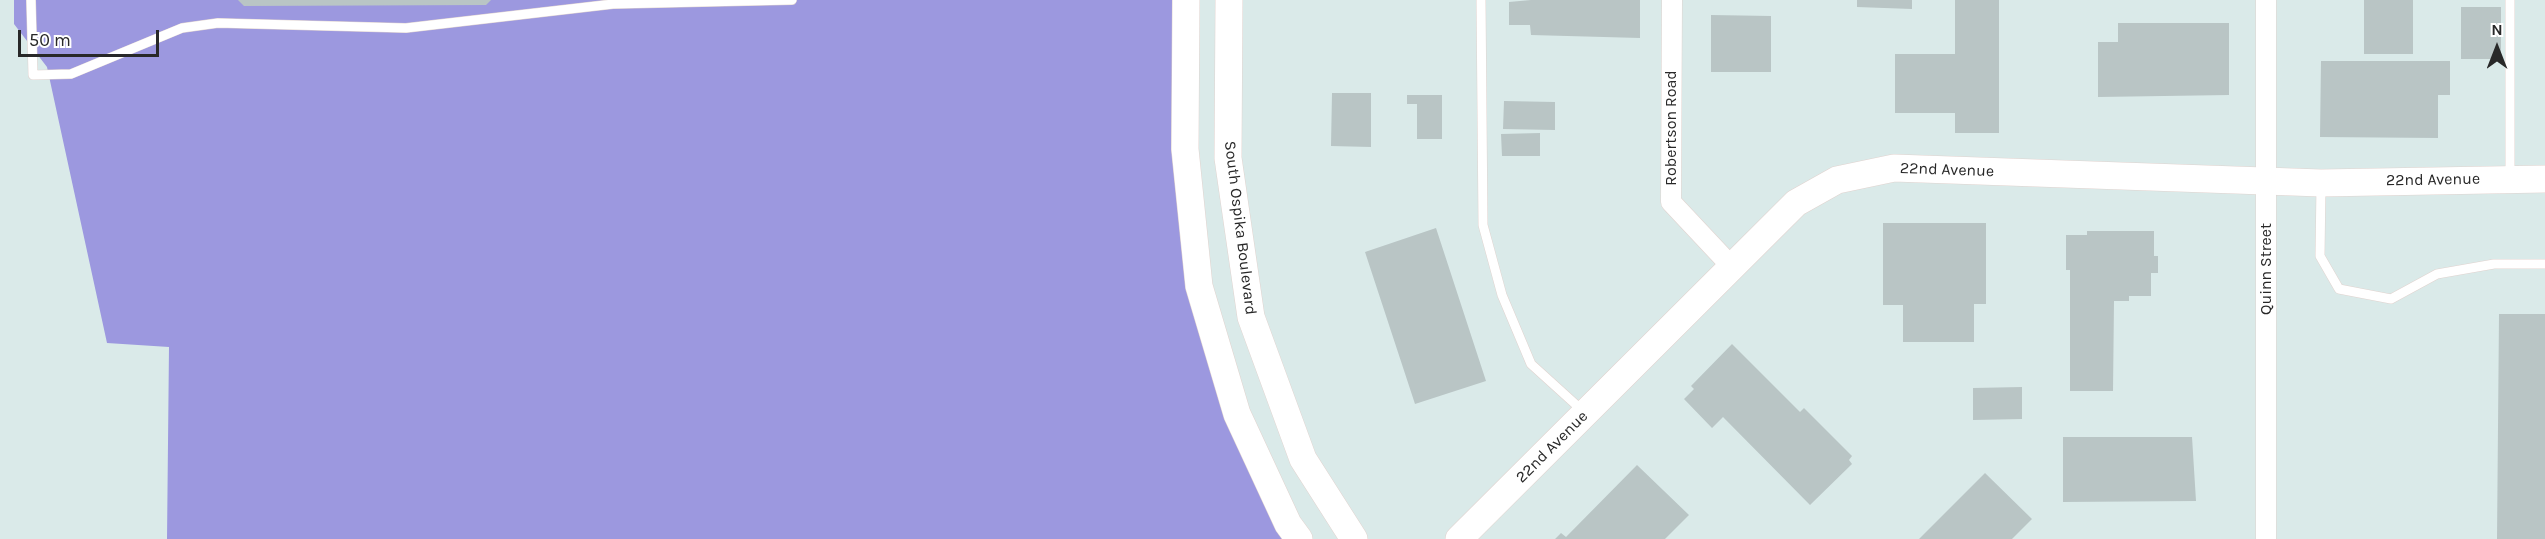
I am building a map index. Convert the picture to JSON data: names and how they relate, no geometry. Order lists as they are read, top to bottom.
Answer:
{
  "streets": {
    "street": [
      "Robertson Road",
      "22nd Avenue",
      "South Ospika Boulevard",
      "Quinn Street"
    ]
  },
  "crossings": [
    ["Robertson Road", "22nd Avenue"],
    ["22nd Avenue", "Quinn Street"]
  ],
  "scale_bar": "50 m",
  "north": "top"
}
